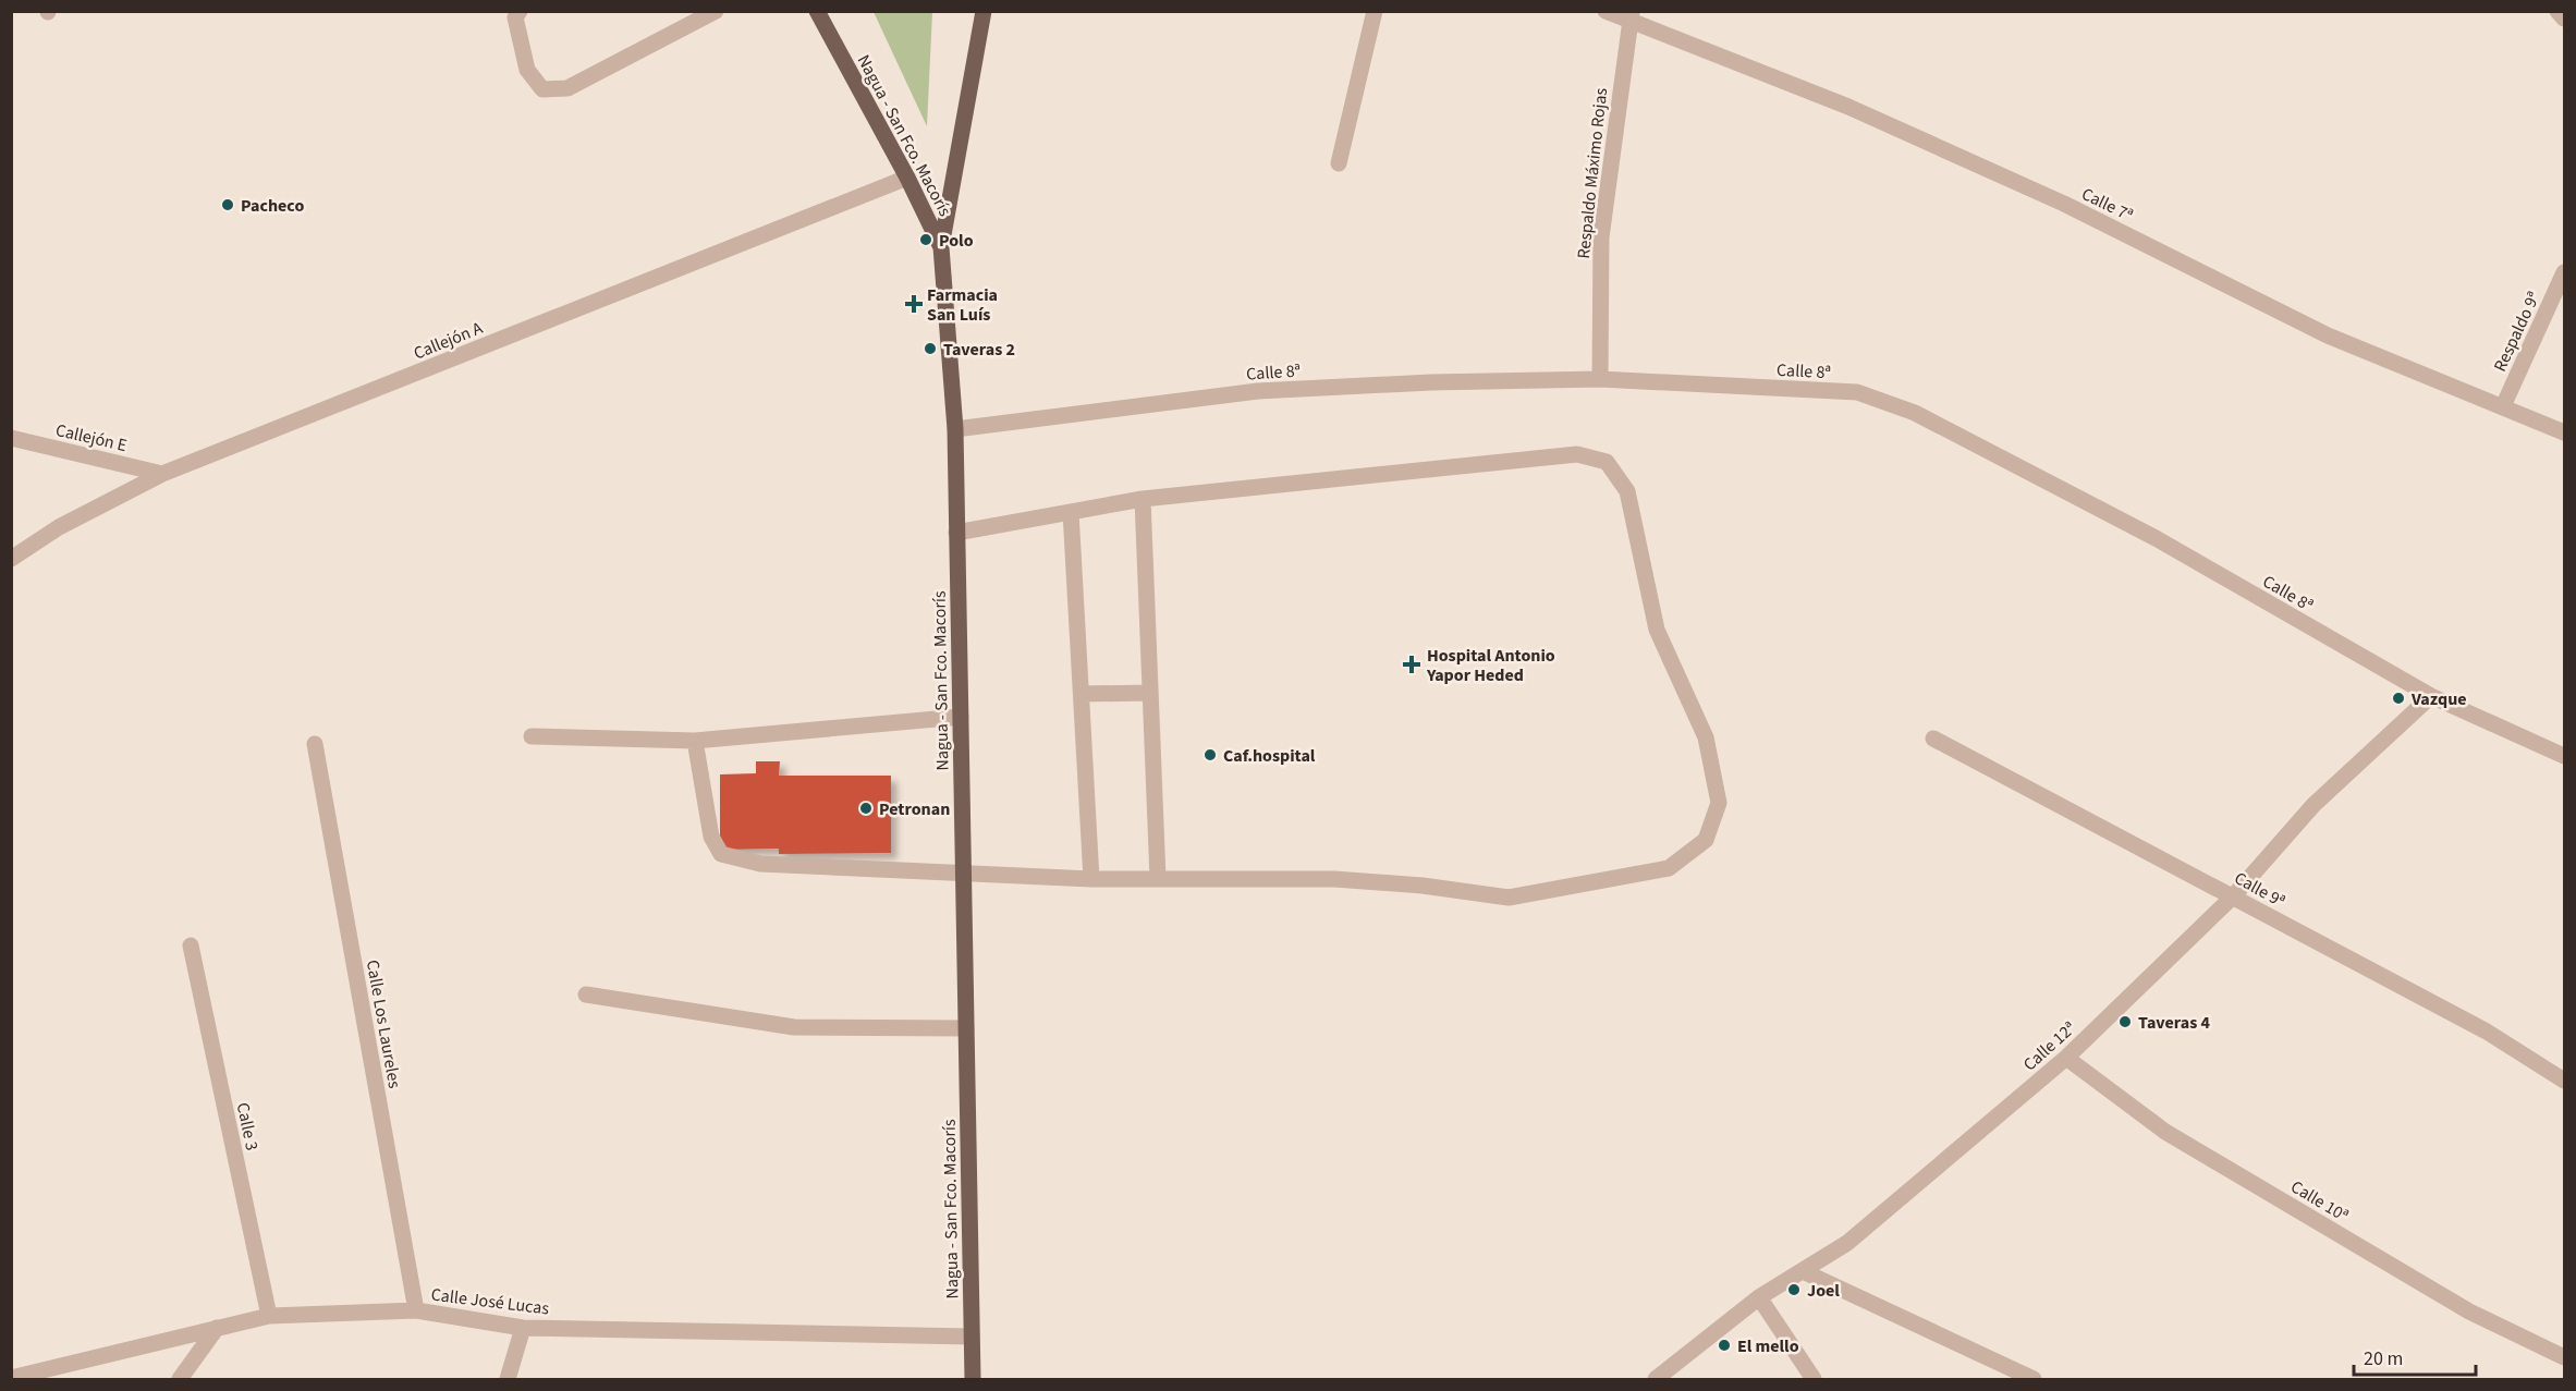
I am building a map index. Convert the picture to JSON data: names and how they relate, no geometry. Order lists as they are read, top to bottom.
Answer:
{
  "streets": {
    "main road": ["Nagua - San Fco. Macorís"],
    "street": [
      "Respaldo Máximo Rojas",
      "Calle 7ª",
      "Respaldo 9ª",
      "Callejón A",
      "Calle 8ª",
      "Callejón E",
      "Calle 9ª",
      "Calle Los Laureles",
      "Calle 12ª",
      "Calle 3",
      "Calle 10ª",
      "Calle José Lucas"
    ]
  },
  "crossings": [
    ["Nagua - San Fco. Macorís", "Callejón A"],
    ["Nagua - San Fco. Macorís", "Calle 8ª"],
    ["Nagua - San Fco. Macorís", "Calle José Lucas"],
    ["Respaldo Máximo Rojas", "Calle 7ª"],
    ["Respaldo Máximo Rojas", "Calle 8ª"],
    ["Calle 7ª", "Respaldo 9ª"],
    ["Callejón A", "Callejón E"],
    ["Calle 8ª", "Calle 12ª"],
    ["Calle 9ª", "Calle 12ª"],
    ["Calle Los Laureles", "Calle José Lucas"],
    ["Calle 12ª", "Calle 10ª"],
    ["Calle 3", "Calle José Lucas"]
  ],
  "places": {
    "other": [
      "Pacheco",
      "Polo",
      "Taveras 2",
      "Vazque",
      "Caf.hospital",
      "Petronan",
      "Taveras 4",
      "Joel",
      "El mello"
    ],
    "health": ["Farmacia San Luís", "Hospital Antonio Yapor Heded"]
  },
  "scale_bar": "20 m"
}
